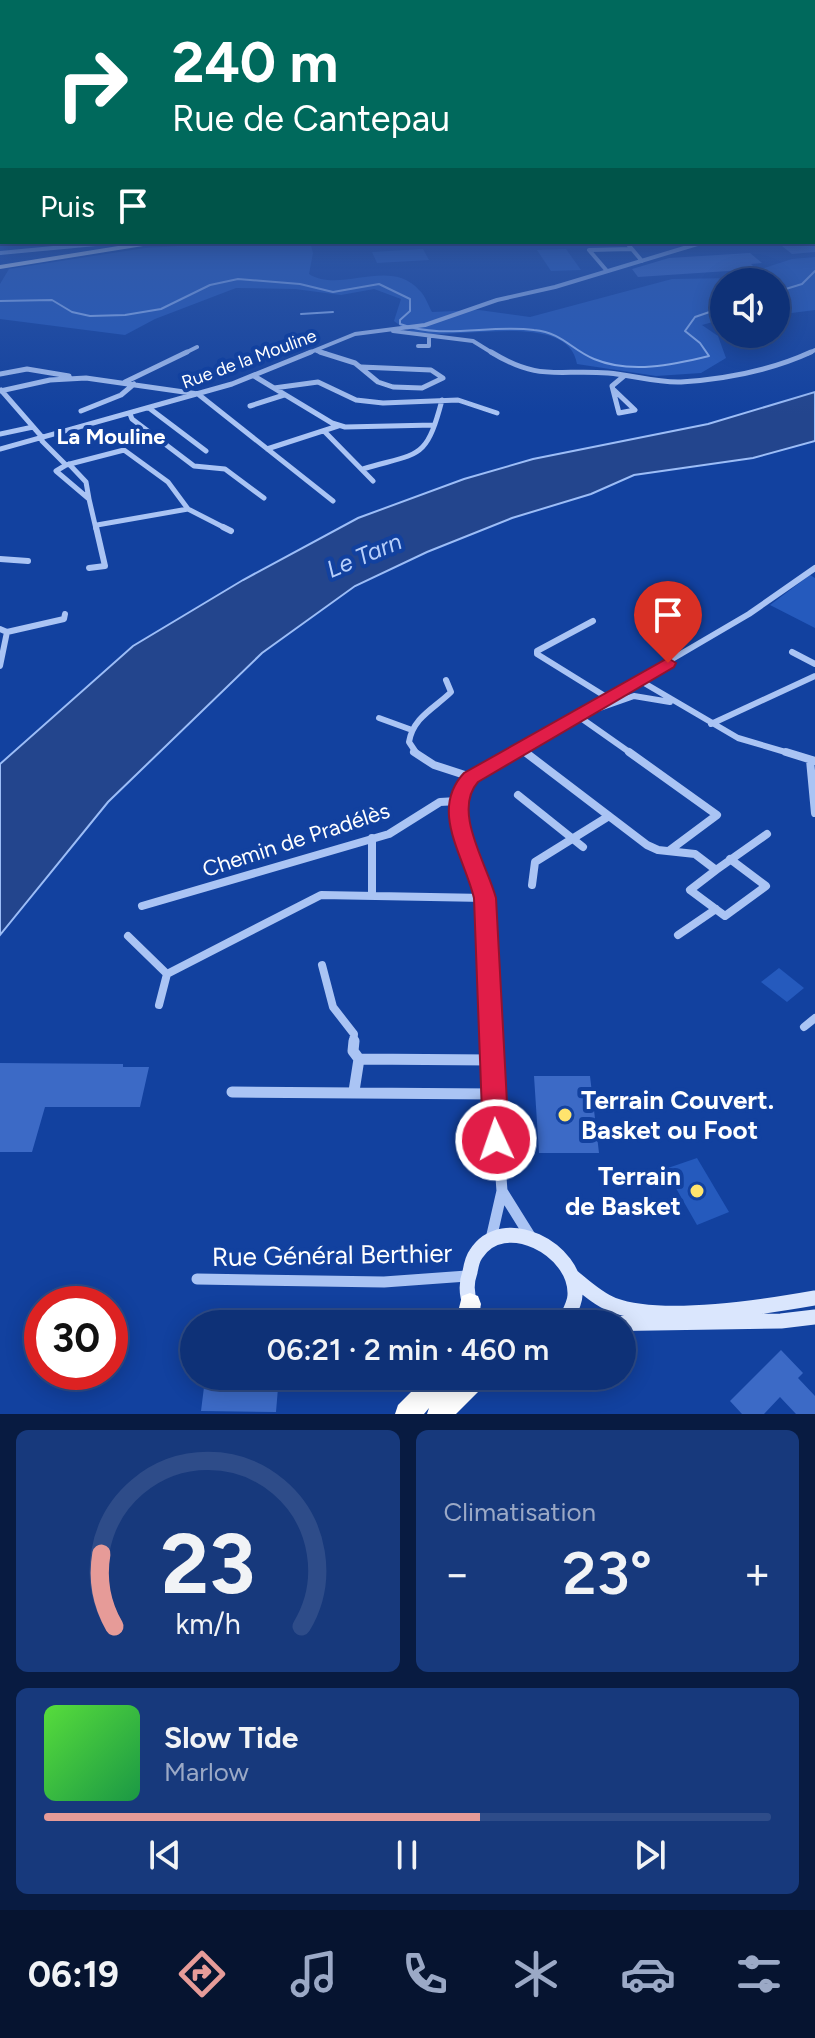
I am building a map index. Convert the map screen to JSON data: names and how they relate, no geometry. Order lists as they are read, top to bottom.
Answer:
{
  "streets": {
    "street": ["Rue de la Mouline", "Chemin de Pradélès", "Rue Général Berthier"]
  },
  "districts": ["La Mouline"],
  "water": ["Le Tarn"],
  "places": ["Terrain Couvert. Basket ou Foot", "Terrain de Basket"],
  "page": {
    "turn": ["240 m", "Rue de Cantepau"],
    "then": "Puis",
    "limit": "30",
    "trip": "06:21 · 2 min · 460 m",
    "tile": "Climatisation",
    "heat": ["−", "23°", "+"],
    "song": ["Slow Tide", "Marlow"],
    "tabs": "06:19",
    "gauge": ["23", "km/h"]
  }
}
